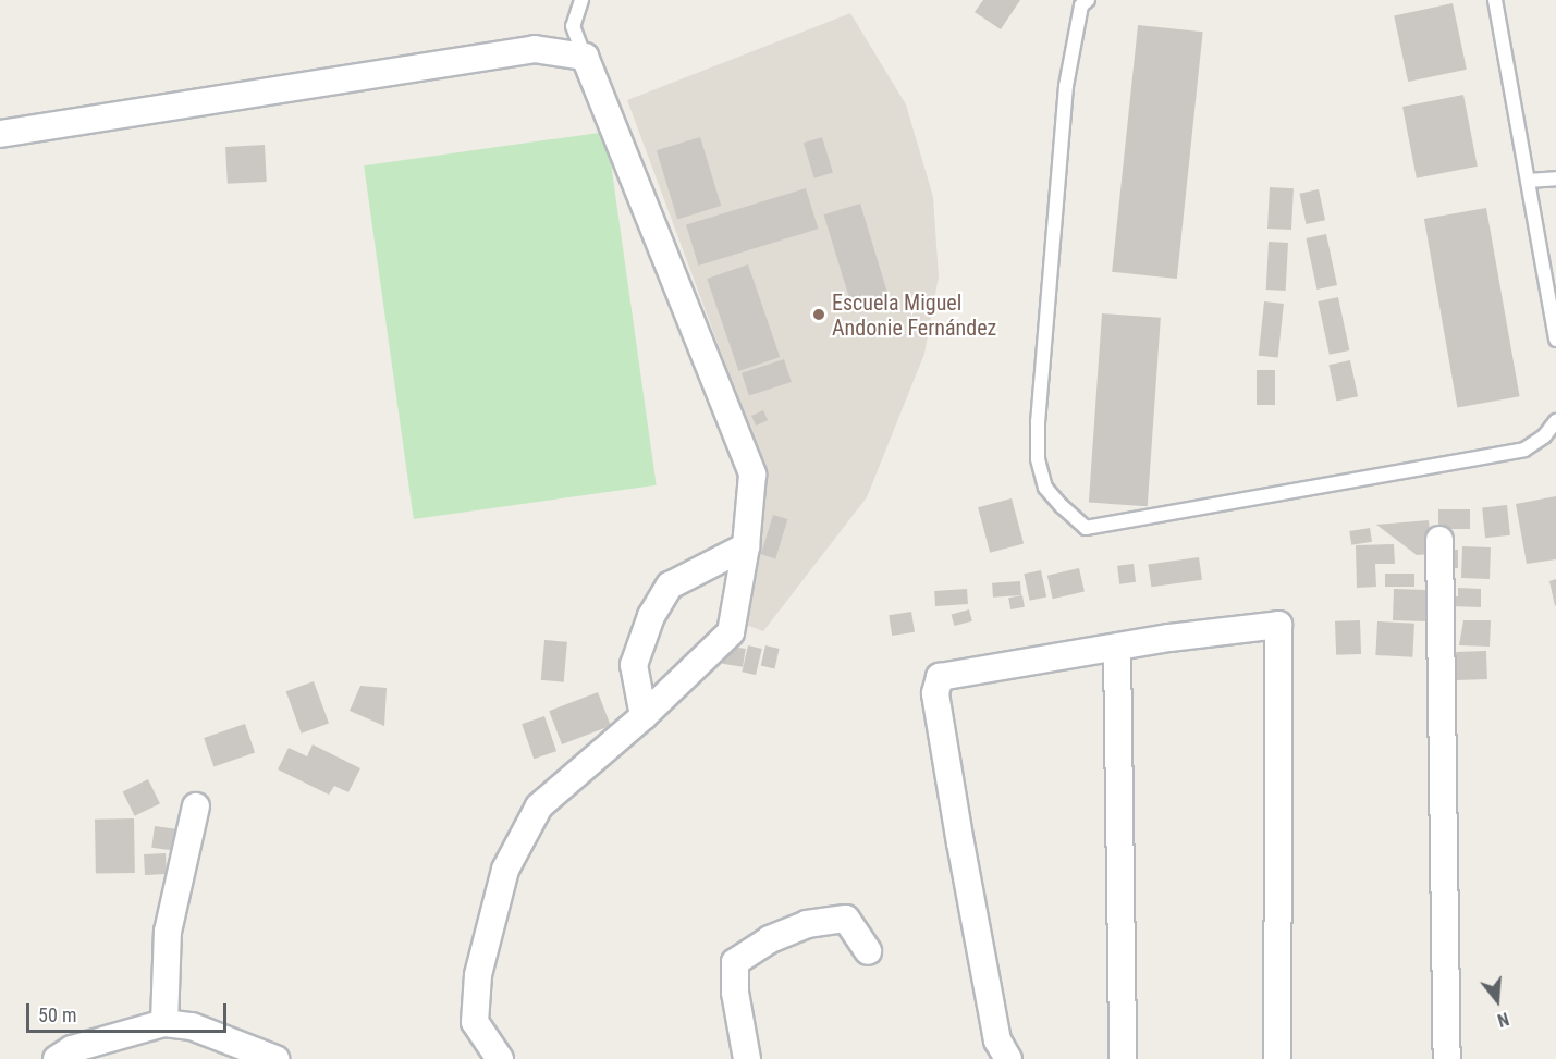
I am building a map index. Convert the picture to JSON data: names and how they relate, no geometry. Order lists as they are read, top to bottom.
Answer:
{
  "places": ["Escuela Miguel Andonie Fernández"],
  "scale_bar": "50 m",
  "north": "bottom"
}
